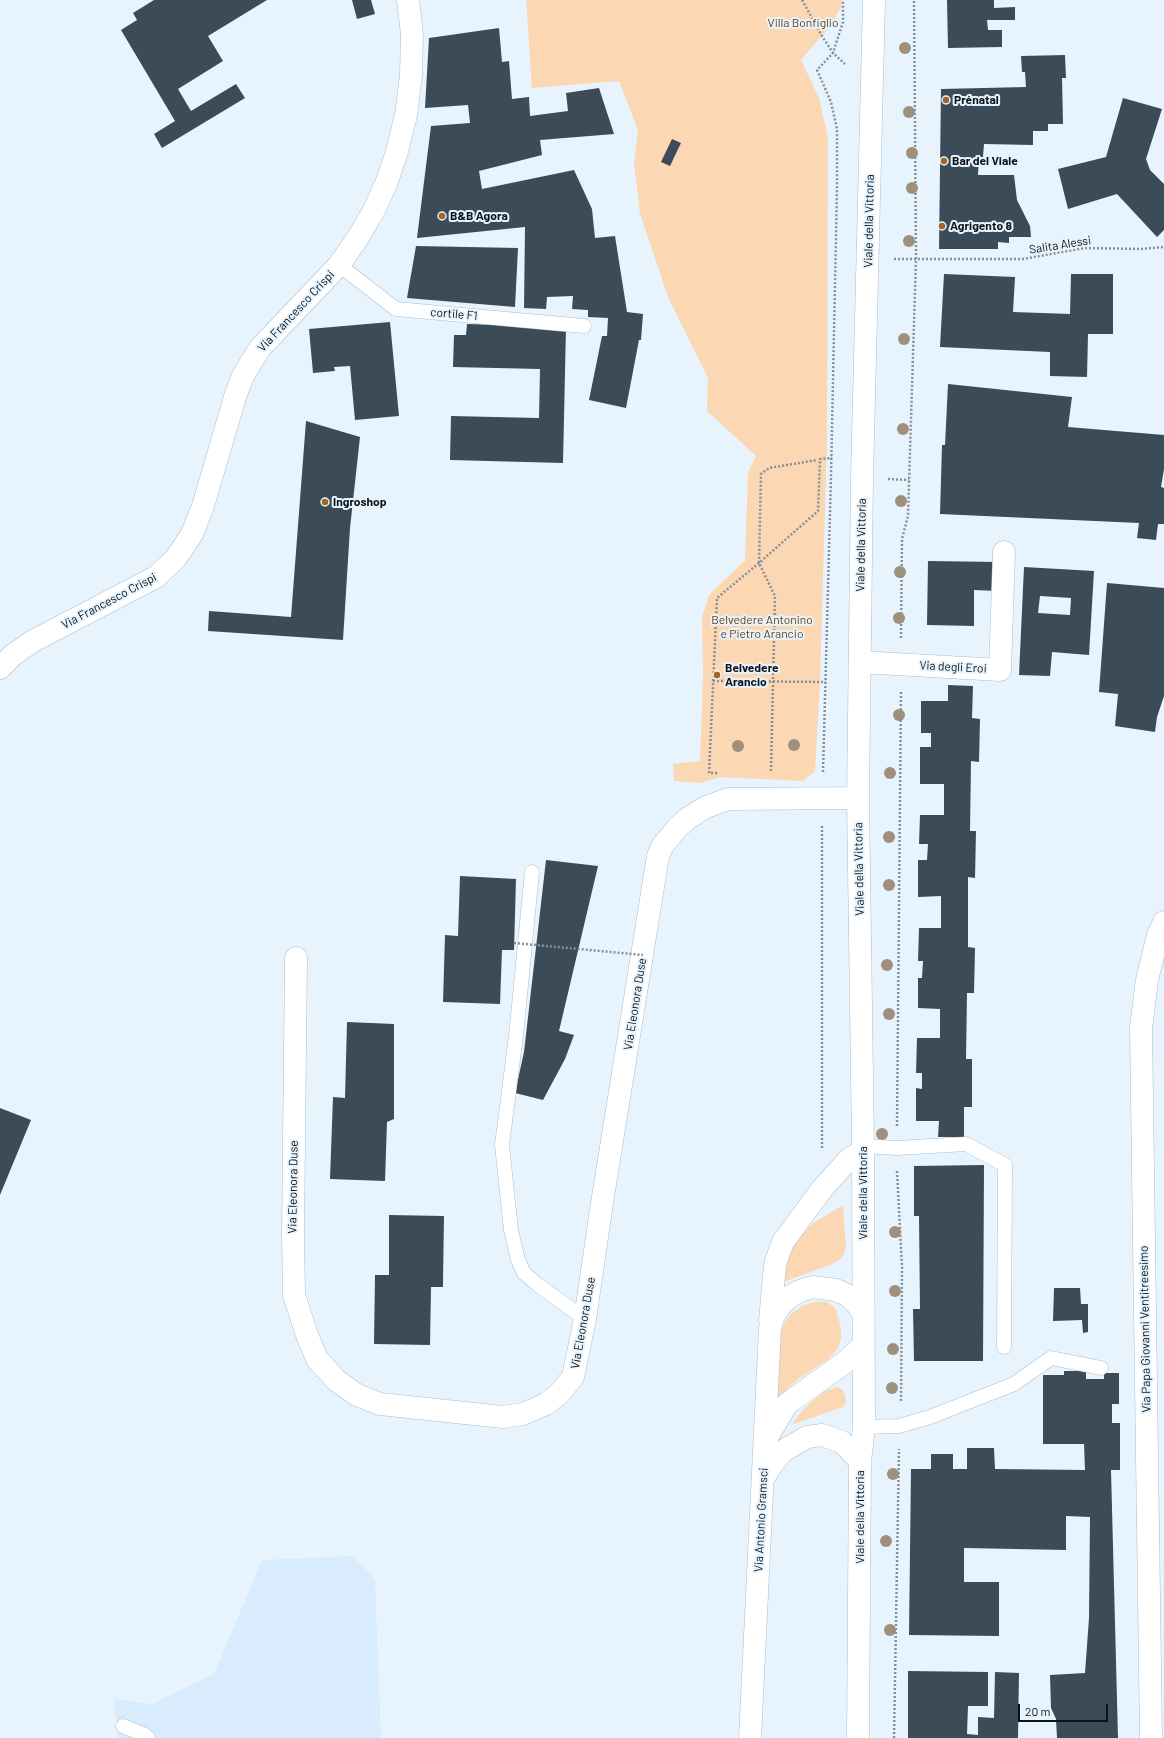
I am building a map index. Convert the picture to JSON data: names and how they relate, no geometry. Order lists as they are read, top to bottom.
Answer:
{
  "streets": {
    "street": [
      "Viale della Vittoria",
      "Via Francesco Crispi",
      "Via degli Eroi",
      "Via Eleonora Duse",
      "Via Papa Giovanni Ventitreesimo",
      "Via Antonio Gramsci"
    ],
    "lane": ["cortile F1"],
    "path": ["Salita Alessi"]
  },
  "crossings": [
    ["Viale della Vittoria", "Salita Alessi"],
    ["Viale della Vittoria", "Via degli Eroi"],
    ["Viale della Vittoria", "Via Eleonora Duse"],
    ["Viale della Vittoria", "Via Antonio Gramsci"],
    ["Via Francesco Crispi", "cortile F1"]
  ],
  "parks": ["Villa Bonfiglio", "Belvedere Antonino e Pietro Arancio"],
  "places": [
    "Prénatal",
    "Bar del Viale",
    "B&B Agora",
    "Agrigento 8",
    "Ingroshop",
    "Belvedere Arancio"
  ],
  "scale_bar": "20 m"
}
